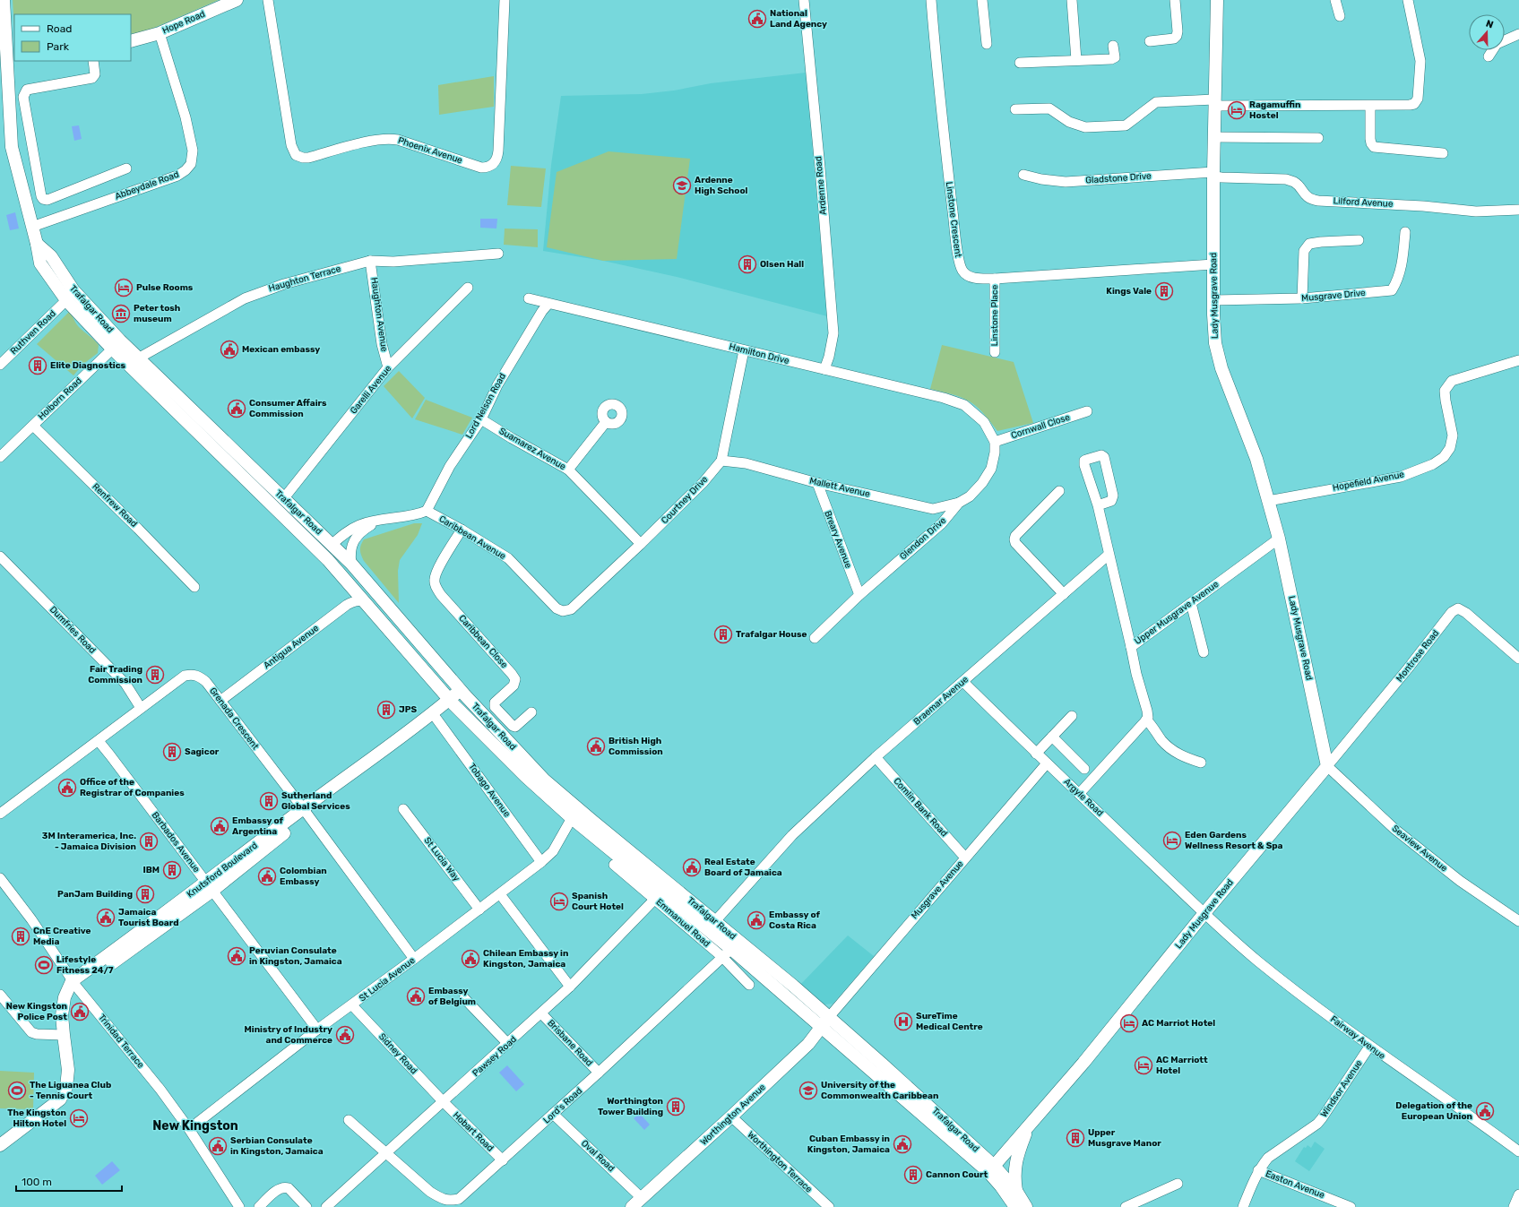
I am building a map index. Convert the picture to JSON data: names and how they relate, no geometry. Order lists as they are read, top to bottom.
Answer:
{
  "streets": {
    "main road": [
      "Hope Road",
      "Lady Musgrave Road",
      "Trafalgar Road",
      "Knutsford Boulevard",
      "Worthington Avenue"
    ],
    "street": [
      "Phoenix Avenue",
      "Gladstone Drive",
      "Abbeydale Road",
      "Ardenne Road",
      "Lilford Avenue",
      "Linstone Crescent",
      "Haughton Terrace",
      "Musgrave Drive",
      "Haughton Avenue",
      "Linstone Place",
      "Ruthven Road",
      "Hamilton Drive",
      "Garelli Avenue",
      "Holborn Road",
      "Lord Nelson Road",
      "Cornwall Close",
      "Suamarez Avenue",
      "Hopefield Avenue",
      "Mallett Avenue",
      "Courtney Drive",
      "Renfrew Road",
      "Caribbean Avenue",
      "Glendon Drive",
      "Breary Avenue",
      "Upper Musgrave Avenue",
      "Dumfries Road",
      "Caribbean Close",
      "Antigua Avenue",
      "Montrose Road",
      "Braemar Avenue",
      "Grenada Crescent",
      "Tobago Avenue",
      "Argyle Road",
      "Comlin Bank Road",
      "Barbados Avenue",
      "Seaview Avenue",
      "St Lucia Way",
      "Musgrave Avenue",
      "Emmanuel Road",
      "St Lucia Avenue",
      "Fairway Avenue",
      "Trinidad Terrace",
      "Brisbane Road",
      "Sidney Road",
      "Pawsey Road",
      "Windsor Avenue",
      "Lord's Road",
      "Hobart Road",
      "Oval Road",
      "Worthington Terrace",
      "Easton Avenue"
    ]
  },
  "crossings": [
    ["Hope Road", "Abbeydale Road"],
    ["Gladstone Drive", "Lilford Avenue"],
    ["Gladstone Drive", "Lady Musgrave Road"],
    ["Abbeydale Road", "Trafalgar Road"],
    ["Ardenne Road", "Hamilton Drive"],
    ["Lilford Avenue", "Lady Musgrave Road"],
    ["Linstone Crescent", "Lady Musgrave Road"],
    ["Linstone Crescent", "Linstone Place"],
    ["Haughton Terrace", "Trafalgar Road"],
    ["Haughton Terrace", "Haughton Avenue"],
    ["Lady Musgrave Road", "Musgrave Drive"],
    ["Lady Musgrave Road", "Trafalgar Road"],
    ["Lady Musgrave Road", "Hopefield Avenue"],
    ["Lady Musgrave Road", "Upper Musgrave Avenue"],
    ["Lady Musgrave Road", "Montrose Road"],
    ["Lady Musgrave Road", "Argyle Road"],
    ["Lady Musgrave Road", "Seaview Avenue"],
    ["Lady Musgrave Road", "Fairway Avenue"],
    ["Trafalgar Road", "Ruthven Road"],
    ["Trafalgar Road", "Garelli Avenue"],
    ["Trafalgar Road", "Holborn Road"],
    ["Trafalgar Road", "Antigua Avenue"],
    ["Trafalgar Road", "Braemar Avenue"],
    ["Trafalgar Road", "Knutsford Boulevard"],
    ["Trafalgar Road", "Musgrave Avenue"],
    ["Trafalgar Road", "Emmanuel Road"],
    ["Trafalgar Road", "St Lucia Avenue"],
    ["Trafalgar Road", "Lord's Road"],
    ["Trafalgar Road", "Worthington Avenue"],
    ["Haughton Avenue", "Garelli Avenue"],
    ["Hamilton Drive", "Lord Nelson Road"],
    ["Hamilton Drive", "Cornwall Close"],
    ["Hamilton Drive", "Courtney Drive"],
    ["Hamilton Drive", "Glendon Drive"],
    ["Holborn Road", "Renfrew Road"],
    ["Lord Nelson Road", "Suamarez Avenue"],
    ["Lord Nelson Road", "Caribbean Avenue"],
    ["Cornwall Close", "Glendon Drive"],
    ["Suamarez Avenue", "Courtney Drive"],
    ["Mallett Avenue", "Courtney Drive"],
    ["Mallett Avenue", "Glendon Drive"],
    ["Mallett Avenue", "Breary Avenue"],
    ["Courtney Drive", "Caribbean Avenue"],
    ["Caribbean Avenue", "Caribbean Close"],
    ["Glendon Drive", "Breary Avenue"],
    ["Dumfries Road", "Grenada Crescent"],
    ["Antigua Avenue", "Grenada Crescent"],
    ["Montrose Road", "Seaview Avenue"],
    ["Braemar Avenue", "Argyle Road"],
    ["Braemar Avenue", "Comlin Bank Road"],
    ["Grenada Crescent", "Barbados Avenue"],
    ["Grenada Crescent", "Knutsford Boulevard"],
    ["Grenada Crescent", "St Lucia Avenue"],
    ["Tobago Avenue", "Knutsford Boulevard"],
    ["Tobago Avenue", "St Lucia Avenue"],
    ["Argyle Road", "Musgrave Avenue"],
    ["Argyle Road", "Fairway Avenue"],
    ["Comlin Bank Road", "Musgrave Avenue"],
    ["Barbados Avenue", "Knutsford Boulevard"],
    ["Barbados Avenue", "St Lucia Avenue"],
    ["St Lucia Way", "St Lucia Avenue"],
    ["Knutsford Boulevard", "Trinidad Terrace"],
    ["Musgrave Avenue", "Worthington Avenue"],
    ["Emmanuel Road", "Pawsey Road"],
    ["Emmanuel Road", "Lord's Road"],
    ["St Lucia Avenue", "Trinidad Terrace"],
    ["St Lucia Avenue", "Sidney Road"],
    ["Fairway Avenue", "Windsor Avenue"],
    ["Brisbane Road", "Pawsey Road"],
    ["Brisbane Road", "Lord's Road"],
    ["Sidney Road", "Pawsey Road"],
    ["Sidney Road", "Hobart Road"],
    ["Pawsey Road", "Lord's Road"],
    ["Pawsey Road", "Hobart Road"],
    ["Windsor Avenue", "Easton Avenue"],
    ["Lord's Road", "Hobart Road"],
    ["Lord's Road", "Oval Road"],
    ["Worthington Avenue", "Oval Road"],
    ["Worthington Avenue", "Worthington Terrace"]
  ],
  "districts": ["New Kingston"],
  "places": {
    "public building": [
      "National Land Agency",
      "Mexican embassy",
      "Consumer Affairs Commission",
      "British High Commission",
      "Office of the Registrar of Companies",
      "Embassy of Argentina",
      "Real Estate Board of Jamaica",
      "Colombian Embassy",
      "Jamaica Tourist Board",
      "Embassy of Costa Rica",
      "Peruvian Consulate in Kingston, Jamaica",
      "Chilean Embassy in Kingston, Jamaica",
      "Embassy of Belgium",
      "New Kingston Police Post",
      "Ministry of Industry and Commerce",
      "Delegation of the European Union",
      "Cuban Embassy in Kingston, Jamaica",
      "Serbian Consulate in Kingston, Jamaica"
    ],
    "hotel": [
      "Ragamuffin Hostel",
      "Pulse Rooms",
      "Eden Gardens Wellness Resort & Spa",
      "Spanish Court Hotel",
      "AC Marriot Hotel",
      "AC Marriott Hotel",
      "The Kingston Hilton Hotel"
    ],
    "school or university": ["Ardenne High School", "University of the Commonwealth Caribbean"],
    "building": [
      "Olsen Hall",
      "Kings Vale",
      "Elite Diagnostics",
      "Trafalgar House",
      "Fair Trading Commission",
      "JPS",
      "Sagicor",
      "Sutherland Global Services",
      "3M Interamerica, Inc. - Jamaica Division",
      "IBM",
      "PanJam Building",
      "CnE Creative Media",
      "Worthington Tower Building",
      "Upper Musgrave Manor",
      "Cannon Court"
    ],
    "museum": ["Peter tosh museum"],
    "sports": ["Lifestyle Fitness 24/7", "The Liguanea Club - Tennis Court"],
    "hospital": ["SureTime Medical Centre"]
  },
  "legend": ["Road", "Park"],
  "scale_bar": "100 m",
  "north": "top"
}
